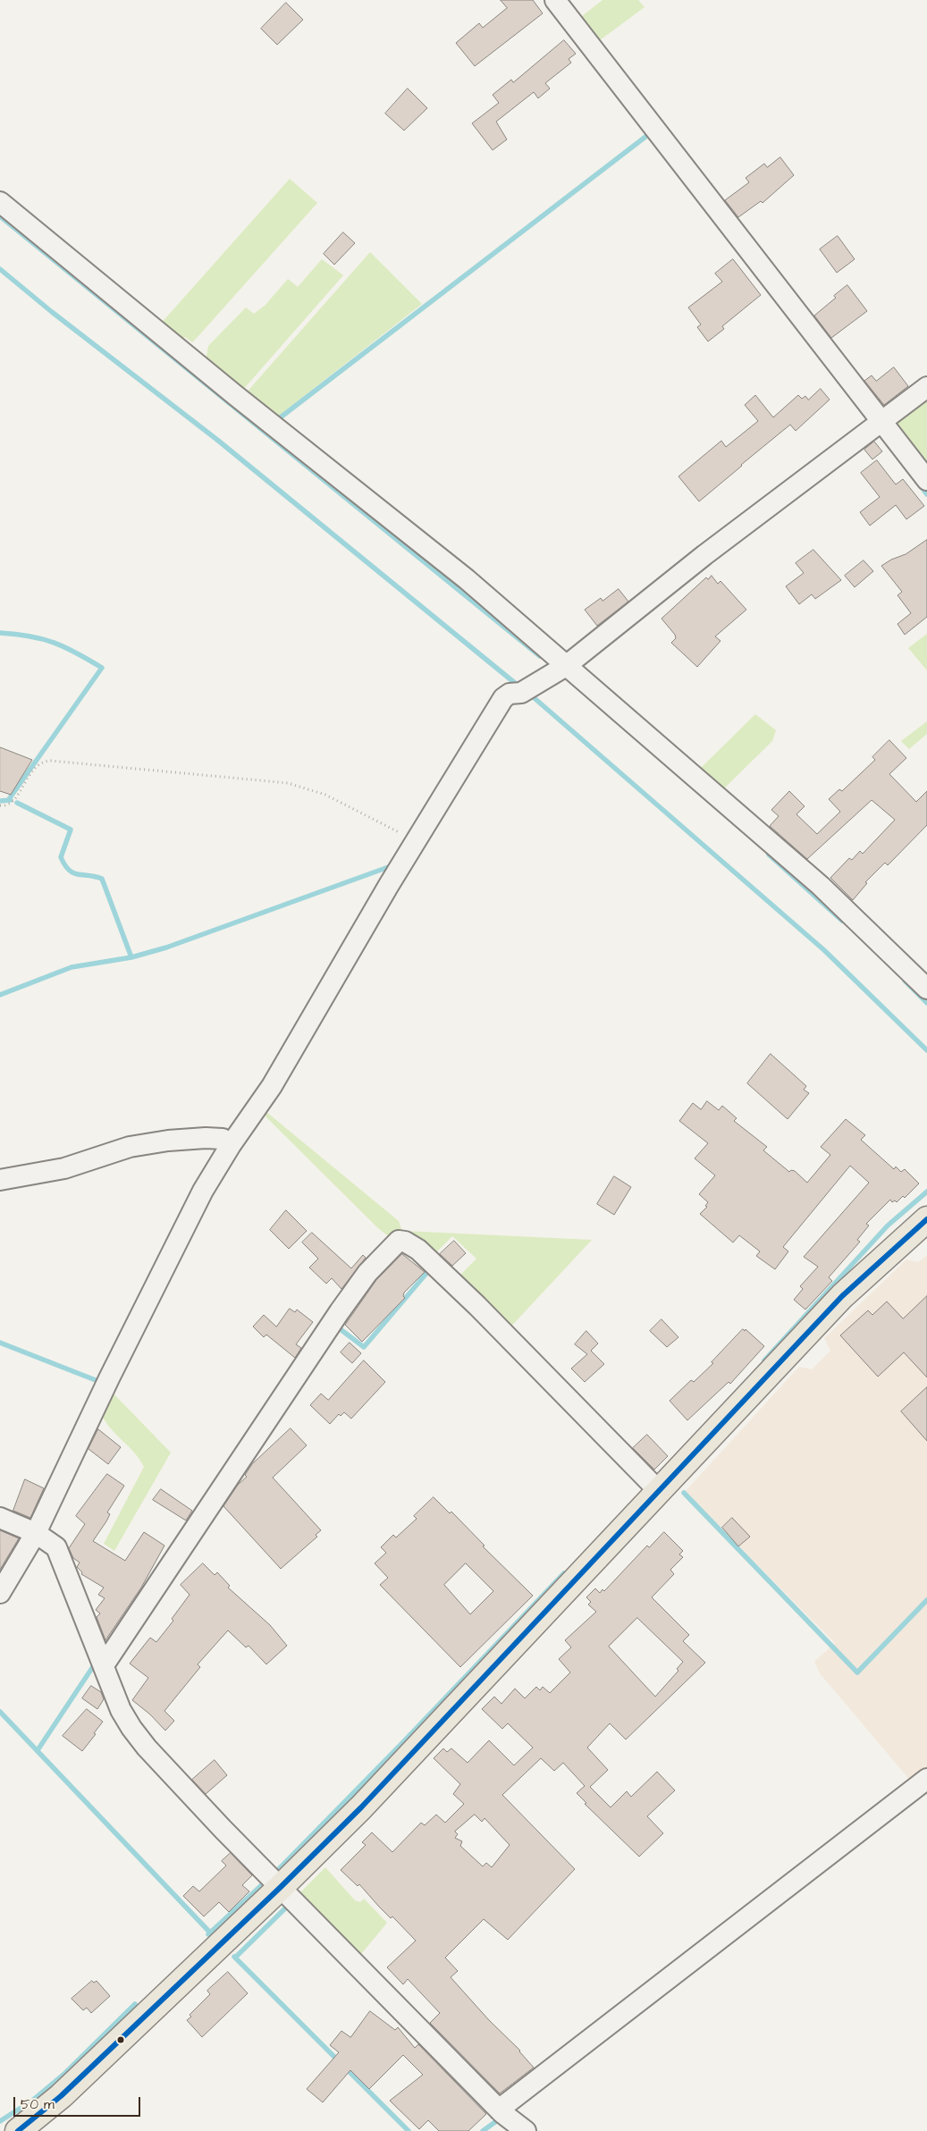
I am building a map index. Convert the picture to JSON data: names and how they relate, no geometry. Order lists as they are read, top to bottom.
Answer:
{
  "scale_bar": "50 m"
}
